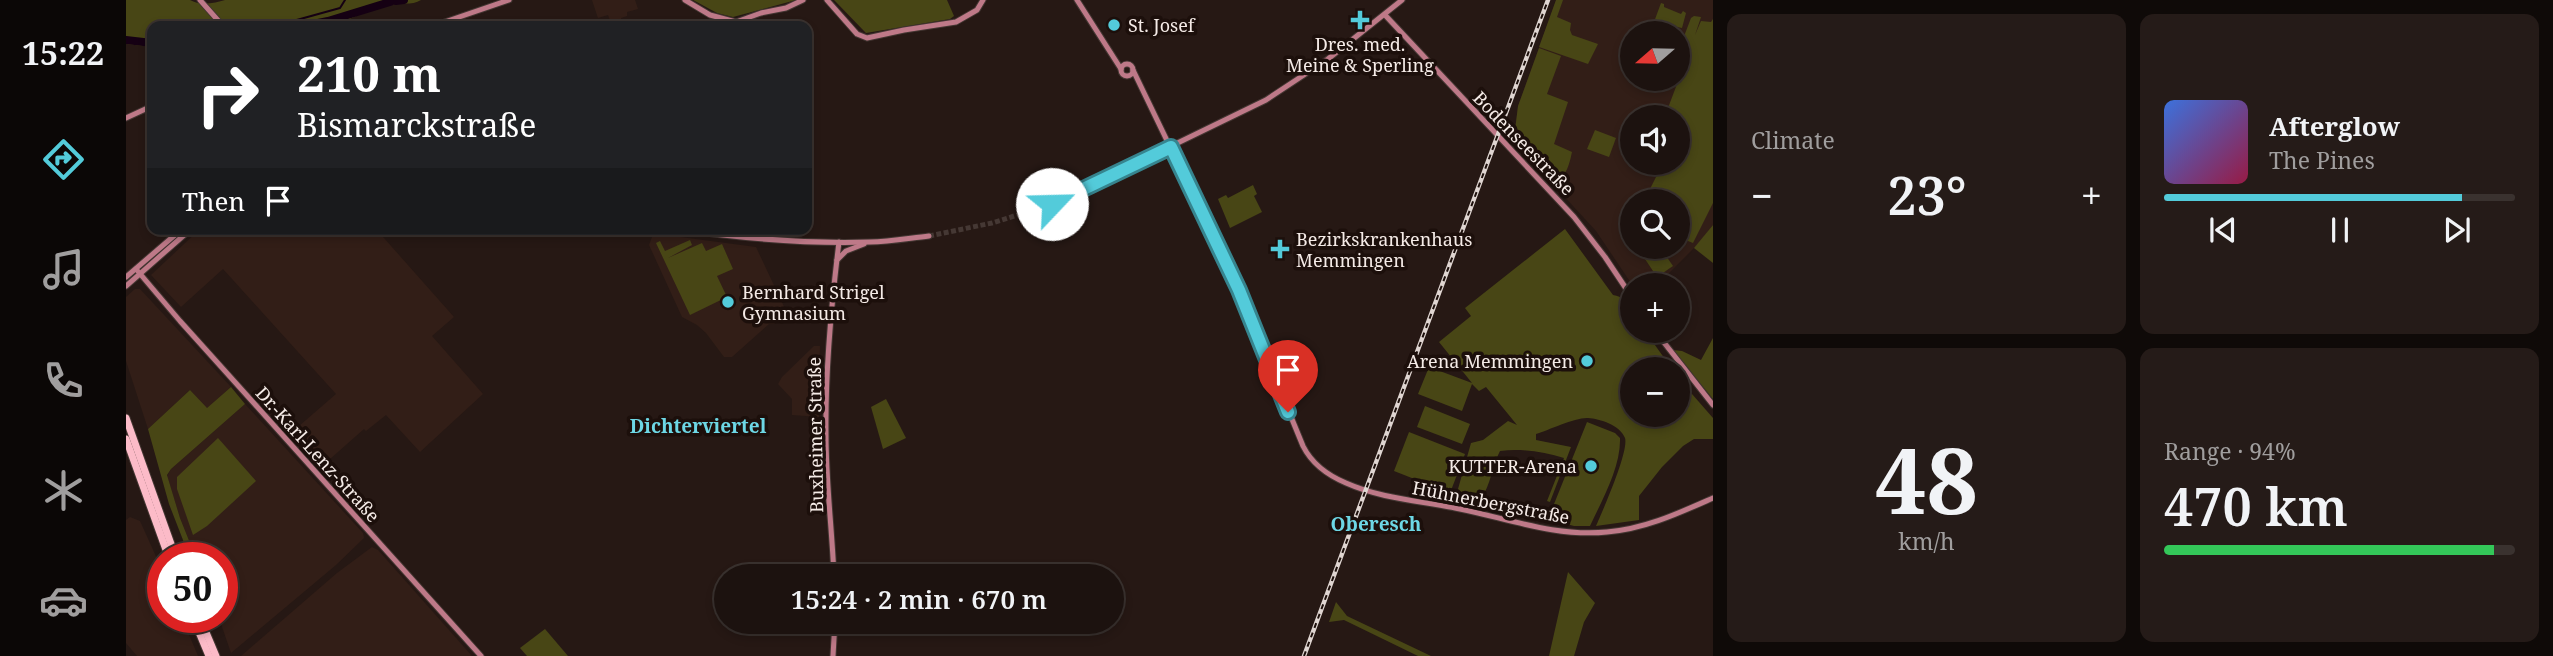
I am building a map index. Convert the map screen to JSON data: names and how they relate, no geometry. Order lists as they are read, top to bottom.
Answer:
{
  "streets": {
    "street": [
      "Bodenseestraße",
      "Buxheimer Straße",
      "Dr.-Karl-Lenz-Straße",
      "Hühnerbergstraße"
    ]
  },
  "districts": ["Dichterviertel", "Oberesch"],
  "places": {
    "health": ["Dres. med. Meine & Sperling", "Bezirkskrankenhaus Memmingen"],
    "other": [
      "St. Josef",
      "Bernhard Strigel Gymnasium",
      "Arena Memmingen",
      "KUTTER-Arena"
    ]
  },
  "north": "left",
  "page": {
    "tabs": "15:22",
    "tile": [
      "Climate",
      ["48", "km/h"],
      ["Range · 94%", "470 km"]
    ],
    "map_buttons": ["+", "−"],
    "turn": ["210 m", "Bismarckstraße"],
    "song": ["Afterglow", "The Pines"],
    "heat": ["−", "23°", "+"],
    "then": "Then",
    "limit": "50",
    "trip": "15:24 · 2 min · 670 m"
  }
}
